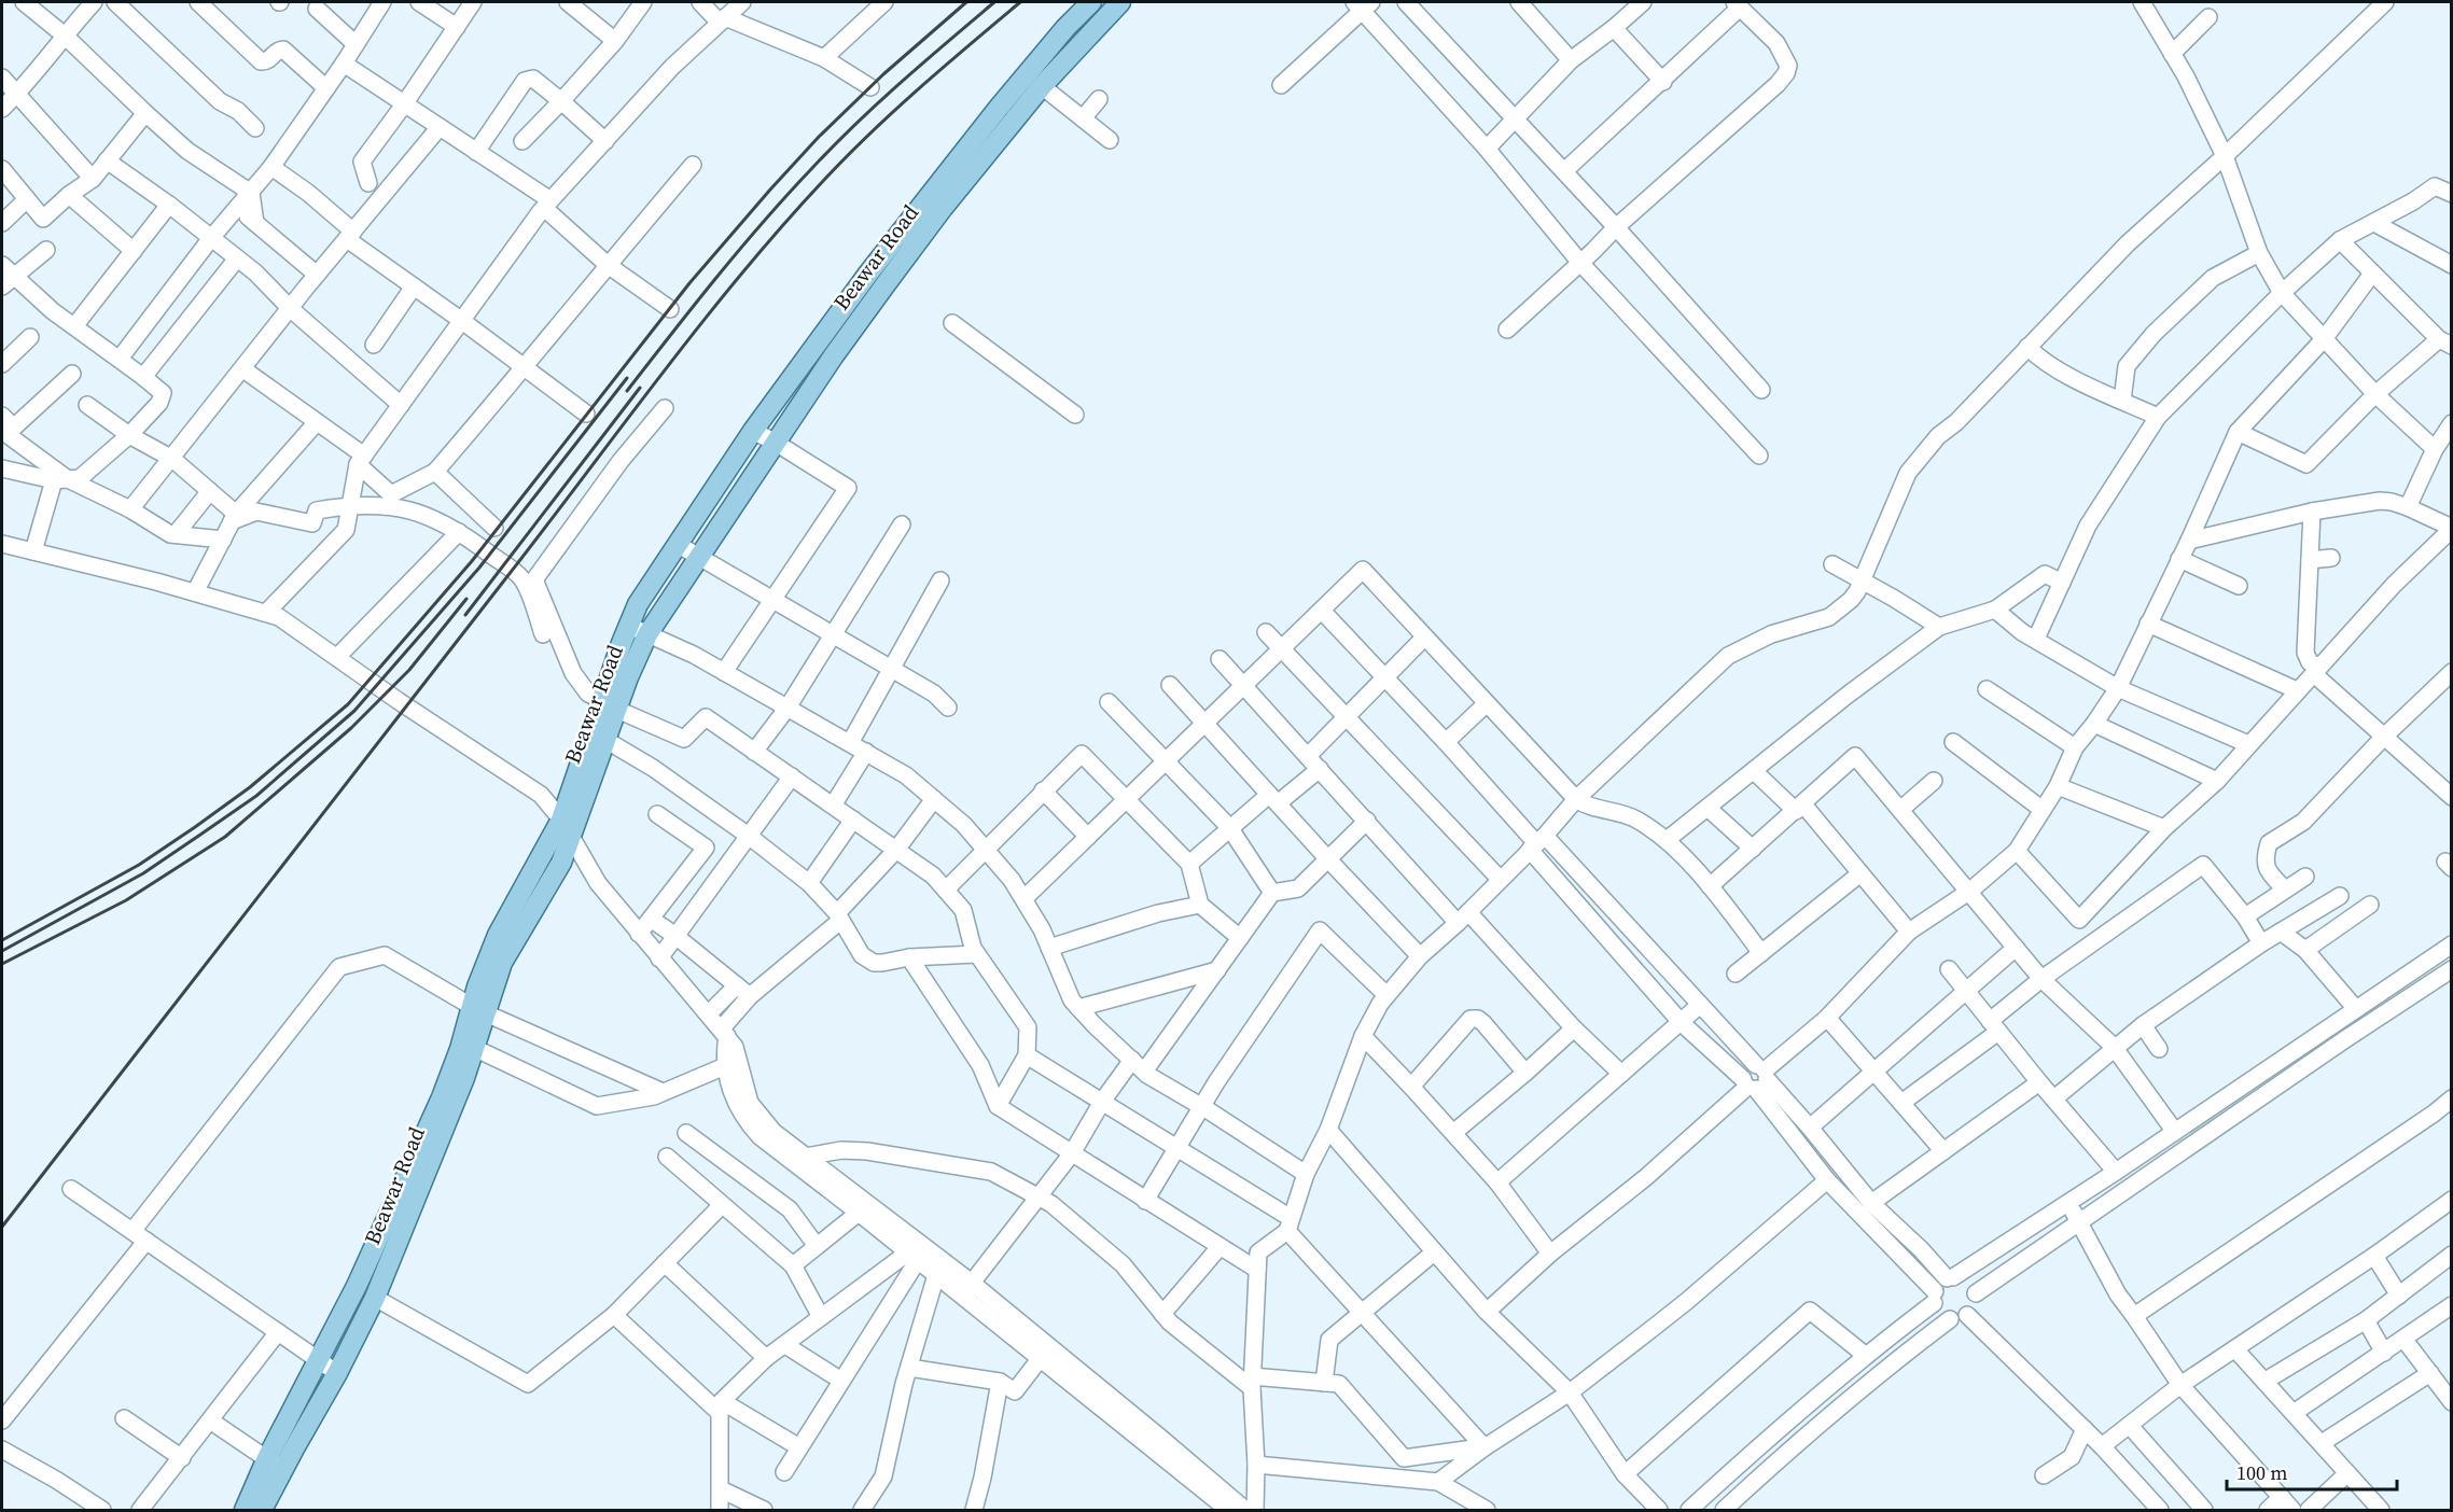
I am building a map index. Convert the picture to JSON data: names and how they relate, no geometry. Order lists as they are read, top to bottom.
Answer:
{
  "streets": {
    "main road": ["Beawar Road"]
  },
  "scale_bar": "100 m"
}
